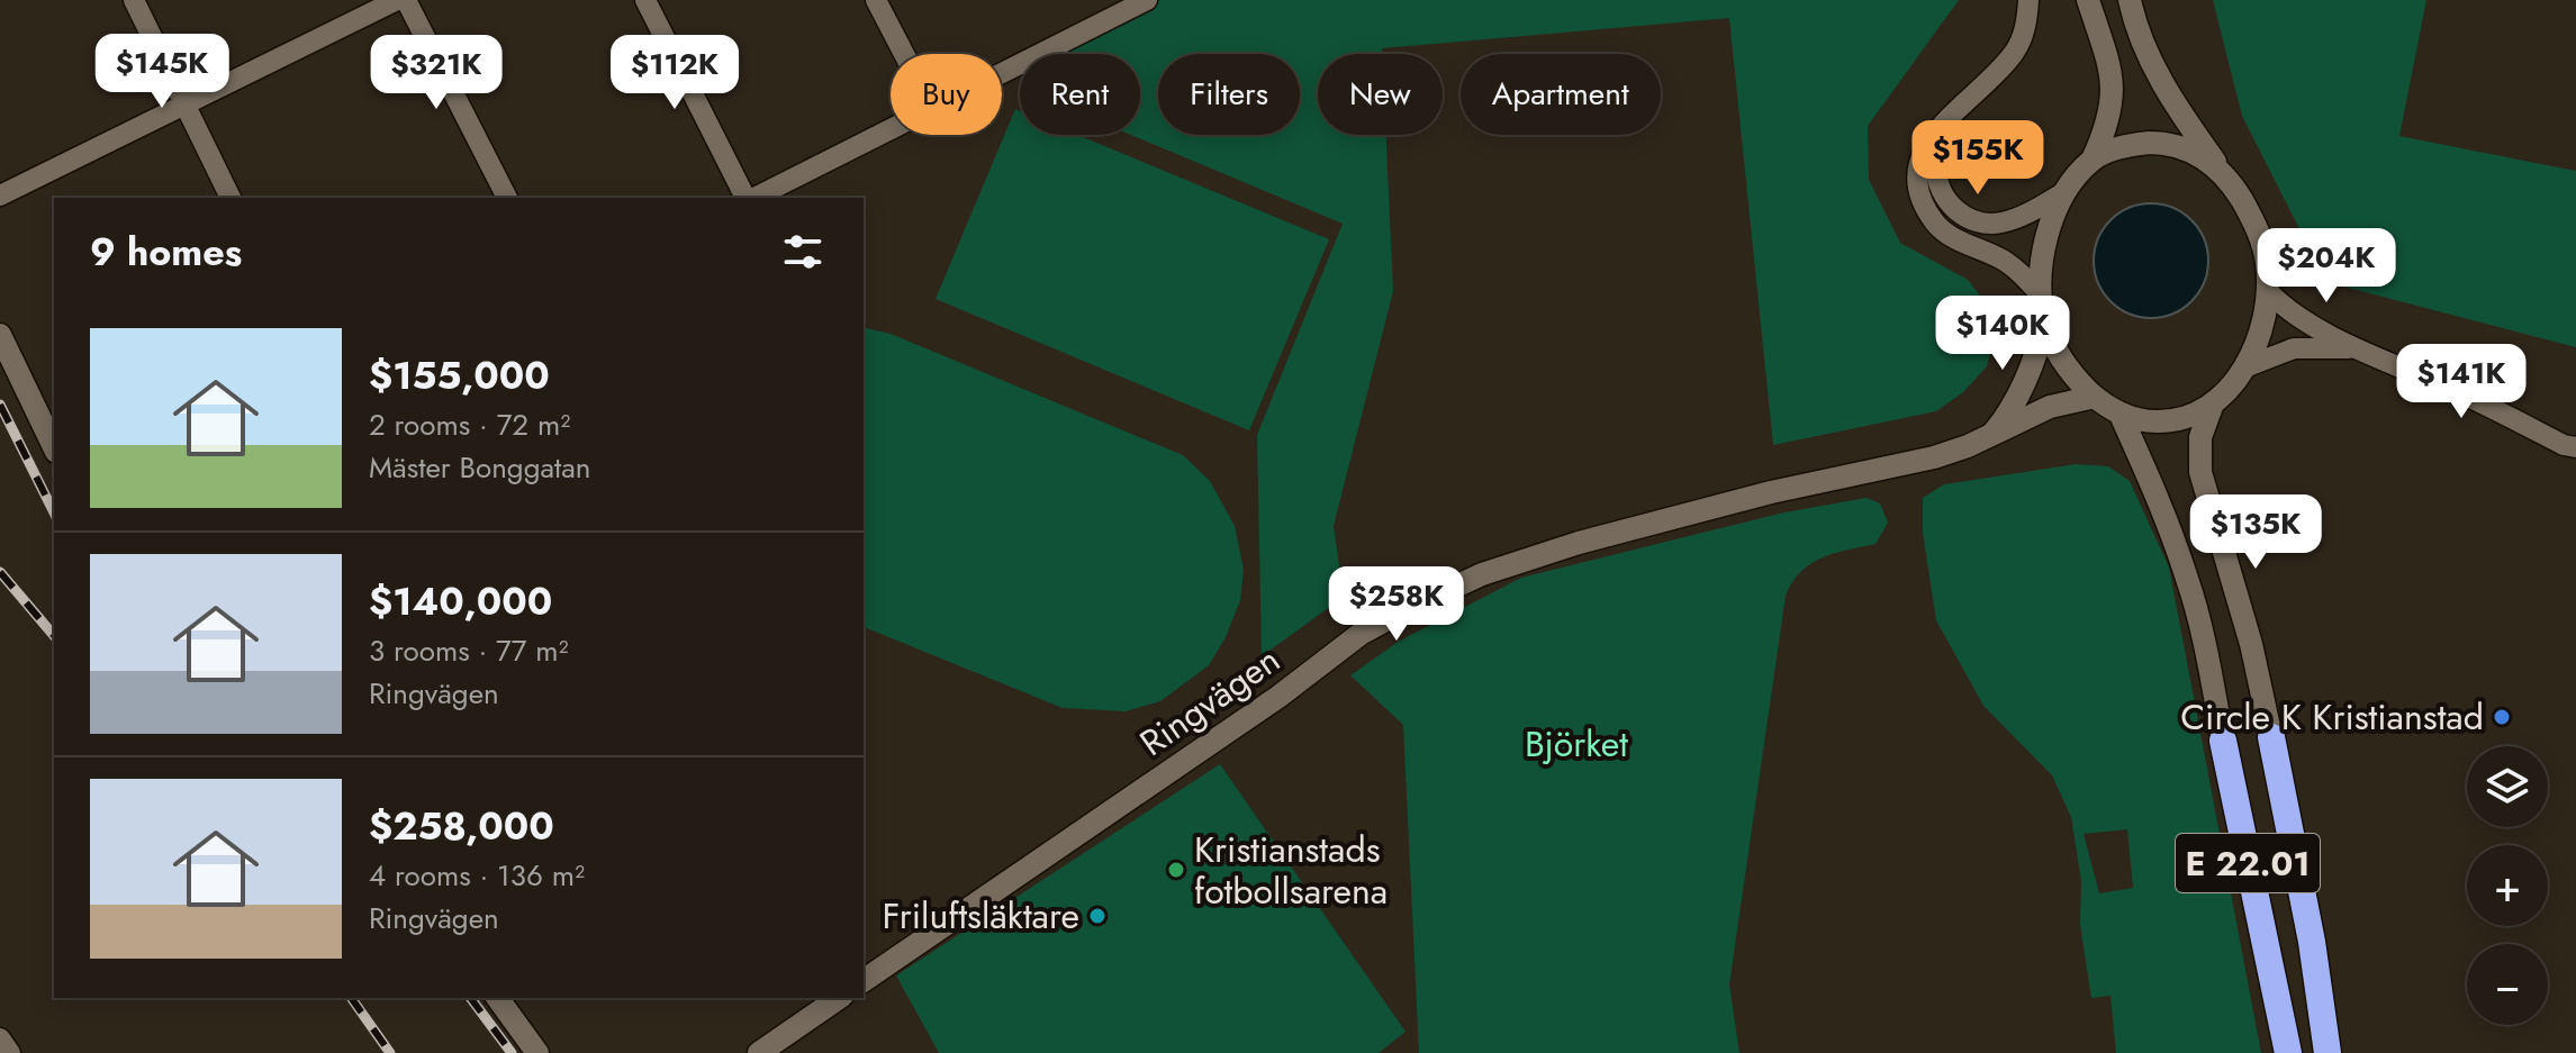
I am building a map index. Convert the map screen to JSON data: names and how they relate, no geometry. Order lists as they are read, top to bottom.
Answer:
{
  "streets": {
    "highway": ["E 22.01"],
    "main road": ["Ringvägen"]
  },
  "crossings": [
    ["Ringvägen", "E 22.01"]
  ],
  "parks": ["Björket"],
  "places": ["Circle K Kristianstad", "Kristianstads fotbollsarena", "Friluftsläktare"],
  "page": {
    "price": [
      "$145K",
      "$321K",
      "$112K",
      "$155K",
      "$204K",
      "$140K",
      "$141K",
      "$135K",
      "$258K"
    ],
    "chip": [
      "Buy",
      "Rent",
      "Filters",
      "New",
      "Apartment"
    ],
    "heading": "9 homes",
    "list": [
      {
        "name": "$155,000",
        "note": "2 rooms · 72 m² · Mäster Bonggatan"
      },
      {
        "name": "$140,000",
        "note": "3 rooms · 77 m² · Ringvägen"
      },
      {
        "name": "$258,000",
        "note": "4 rooms · 136 m² · Ringvägen"
      }
    ],
    "map_buttons": ["+", "−"]
  }
}
